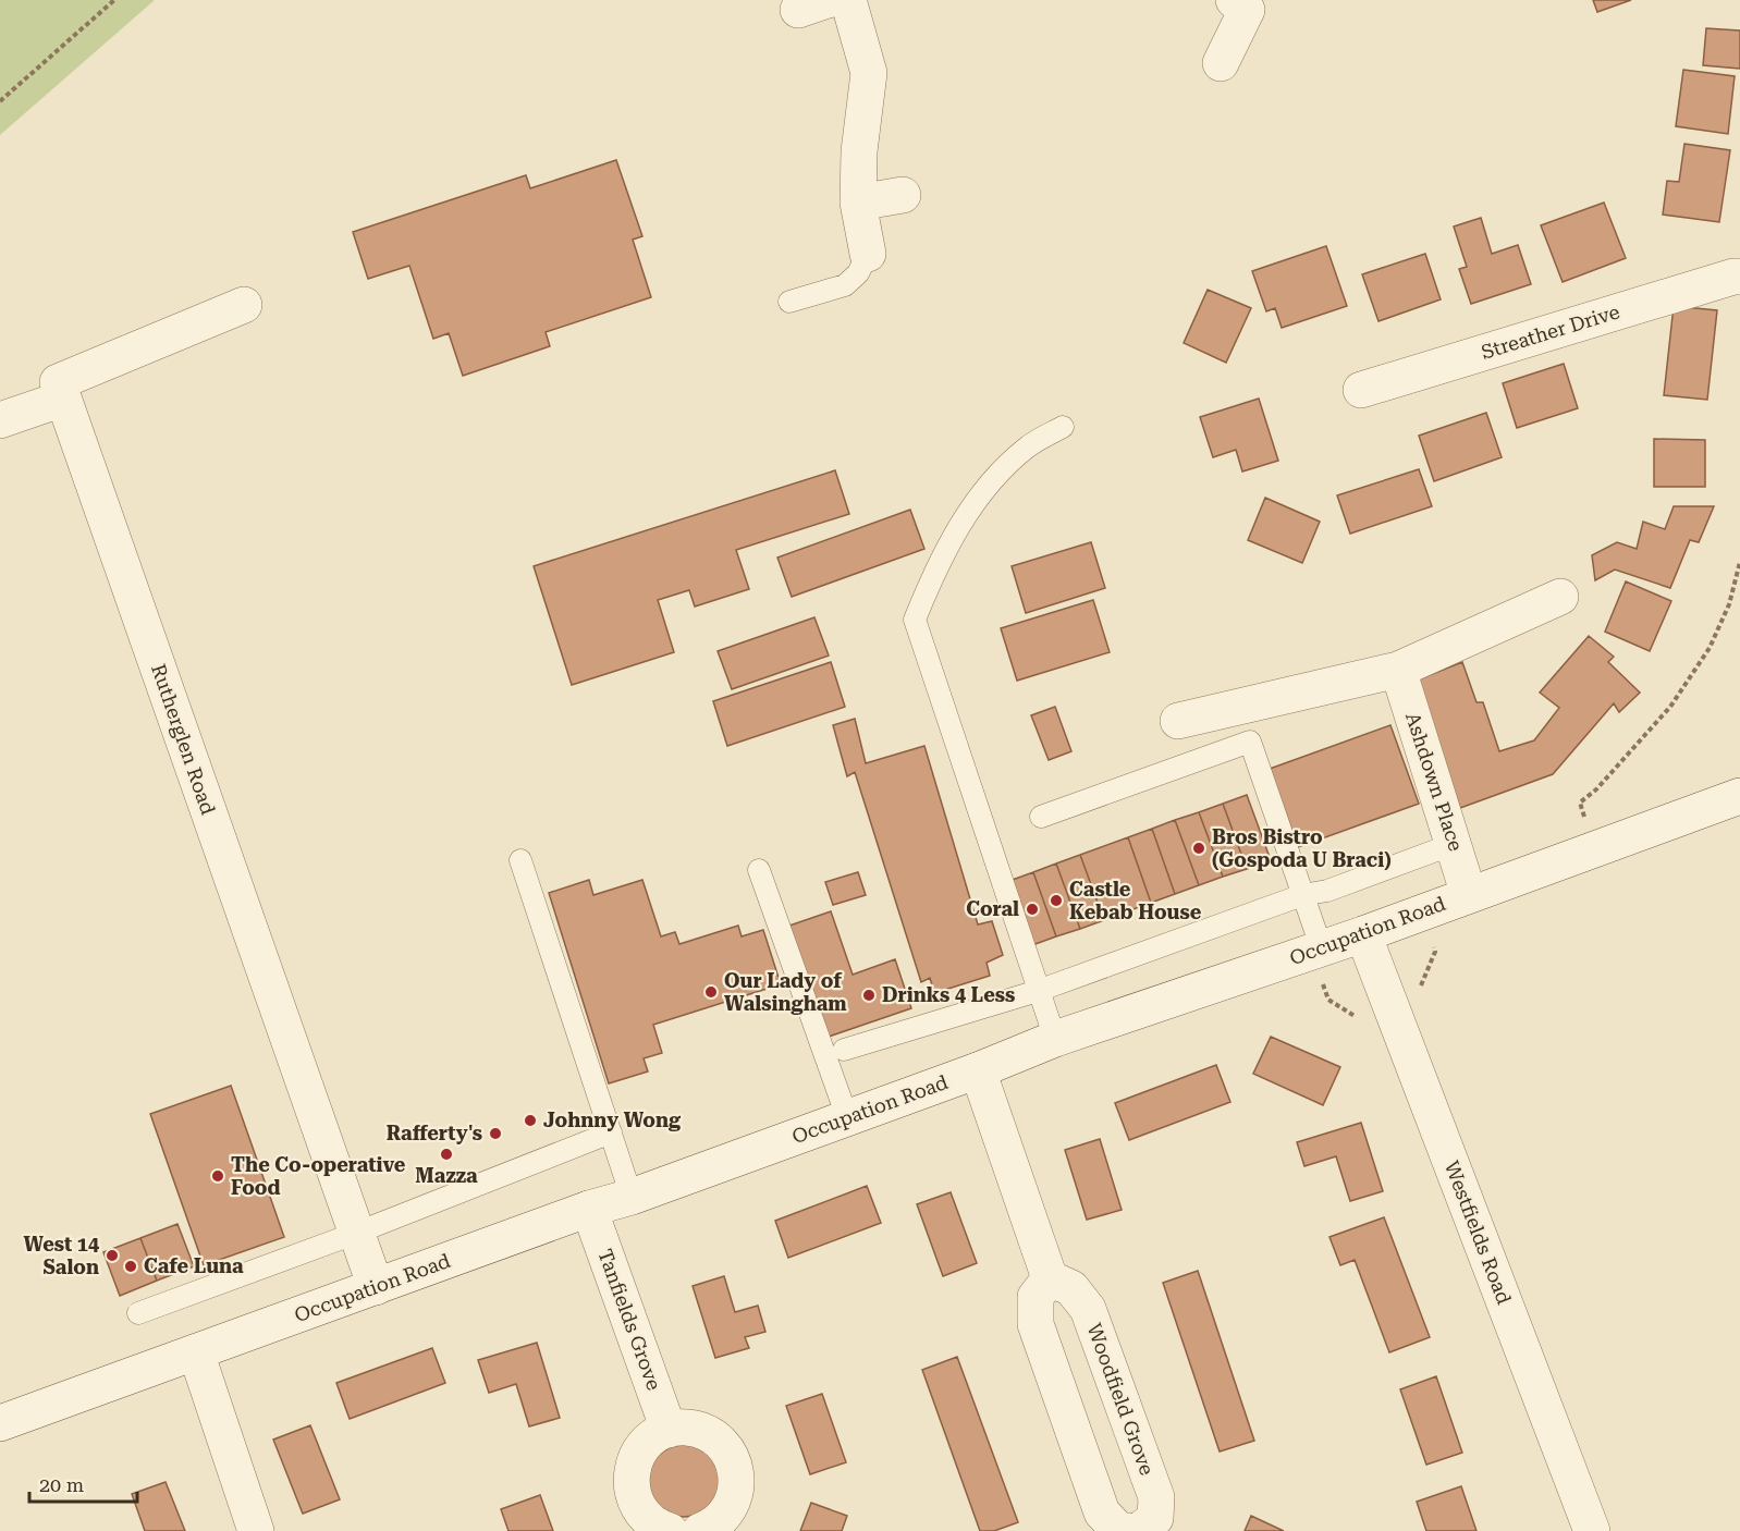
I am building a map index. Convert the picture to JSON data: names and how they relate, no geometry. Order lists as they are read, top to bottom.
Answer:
{
  "streets": {
    "street": [
      "Streather Drive",
      "Rutherglen Road",
      "Ashdown Place",
      "Occupation Road",
      "Westfields Road",
      "Tanfields Grove",
      "Woodfield Grove"
    ]
  },
  "crossings": [
    ["Rutherglen Road", "Occupation Road"],
    ["Ashdown Place", "Occupation Road"],
    ["Occupation Road", "Westfields Road"],
    ["Occupation Road", "Tanfields Grove"]
  ],
  "places": [
    "Bros Bistro (Gospoda U Braci)",
    "Castle Kebab House",
    "Coral",
    "Our Lady of Walsingham",
    "Drinks 4 Less",
    "Johnny Wong",
    "Rafferty's",
    "Mazza",
    "The Co-operative Food",
    "West 14 Salon",
    "Cafe Luna"
  ],
  "scale_bar": "20 m"
}
